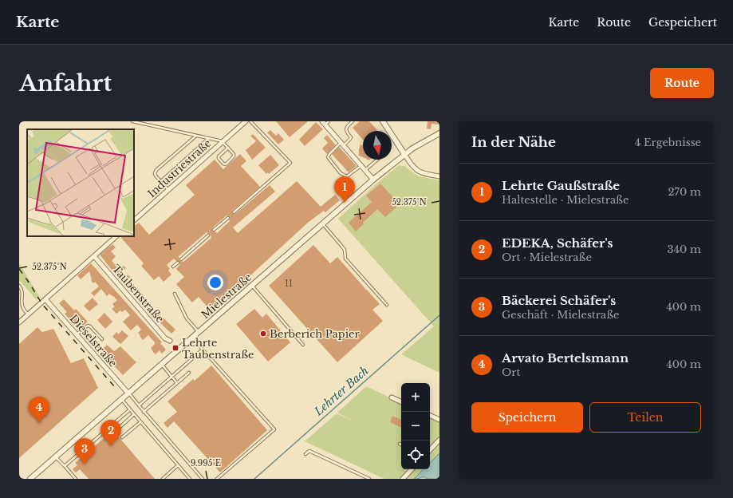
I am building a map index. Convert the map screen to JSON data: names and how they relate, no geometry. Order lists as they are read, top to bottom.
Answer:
{
  "streets": {
    "street": [
      "Industriestraße",
      "Taubenstraße",
      "Mielestraße",
      "Dieselstraße"
    ]
  },
  "crossings": [
    ["Mielestraße", "Dieselstraße"]
  ],
  "water": ["Lehrter Bach"],
  "places": {
    "other": ["Berberich Papier"],
    "transit": ["Lehrte Taubenstraße"]
  },
  "house_numbers": ["11"],
  "north": "bottom",
  "page": {
    "header": "Karte",
    "nav": ["Karte", "Route", "Gespeichert"],
    "buttons": [
      "Route",
      ["Speichern", "Teilen"]
    ],
    "title": "Anfahrt",
    "heading": ["In der Nähe", "4 Ergebnisse"],
    "list": [
      {
        "mark": "1",
        "name": "Lehrte Gaußstraße",
        "note": "Haltestelle · Mielestraße",
        "value": "270 m"
      },
      {
        "mark": "2",
        "name": "EDEKA, Schäfer's",
        "note": "Ort · Mielestraße",
        "value": "340 m"
      },
      {
        "mark": "3",
        "name": "Bäckerei Schäfer's",
        "note": "Geschäft · Mielestraße",
        "value": "400 m"
      },
      {
        "mark": "4",
        "name": "Arvato Bertelsmann",
        "note": "Ort",
        "value": "400 m"
      }
    ],
    "pins": [
      "1",
      "4",
      "2",
      "3"
    ],
    "map_buttons": ["+", "−"]
  },
  "coordinates": ["52.375°N", "9.995°E"]
}
